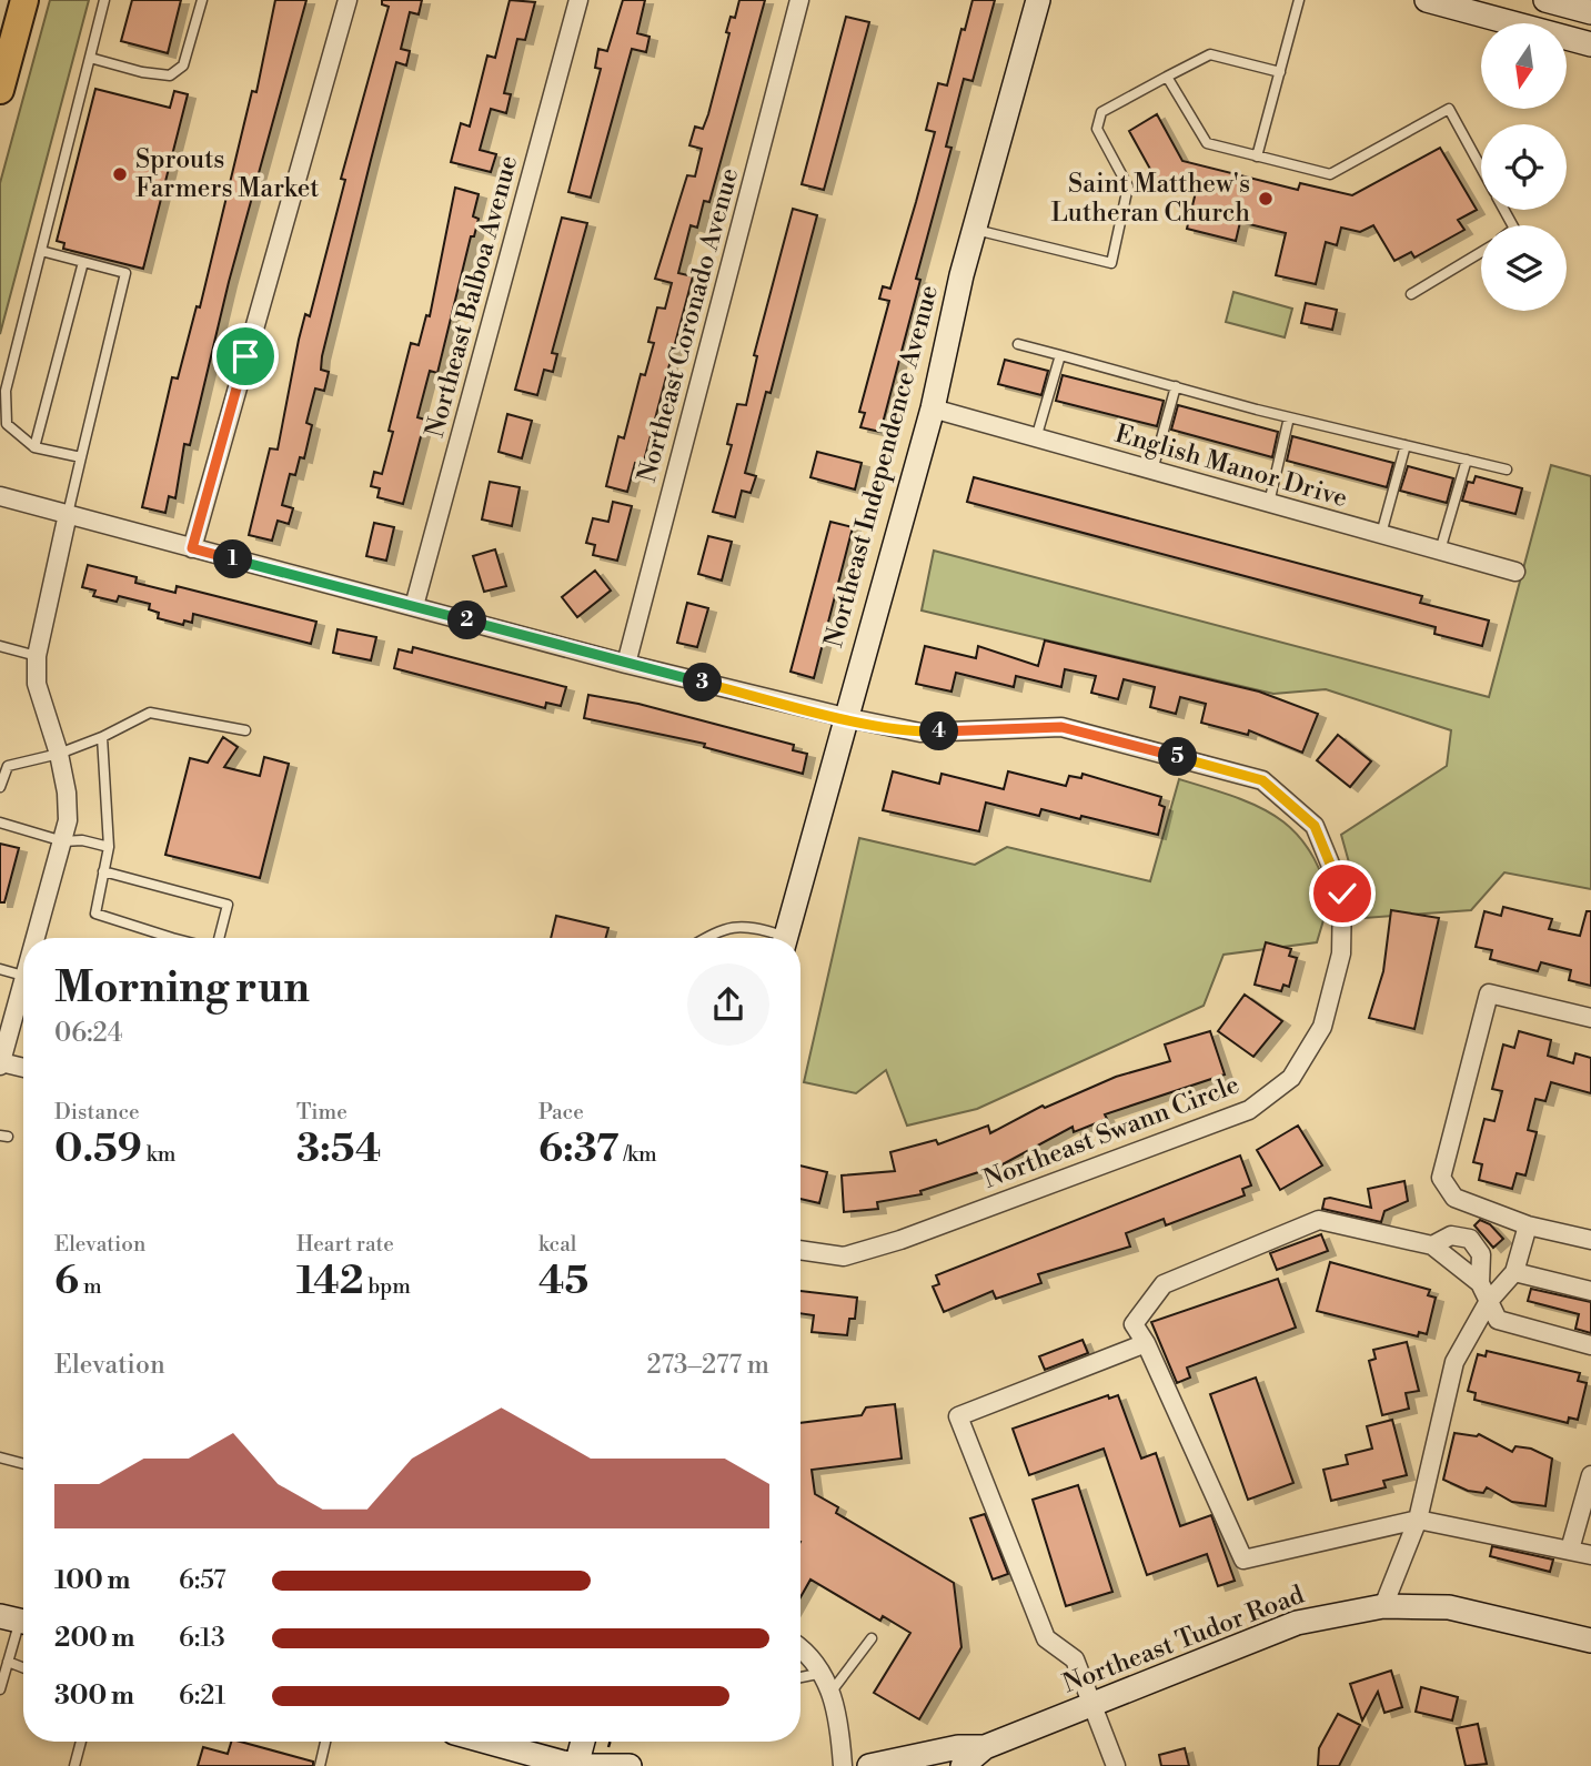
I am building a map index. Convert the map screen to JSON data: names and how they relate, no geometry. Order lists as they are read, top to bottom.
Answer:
{
  "streets": {
    "street": [
      "Northeast Balboa Avenue",
      "Northeast Coronado Avenue",
      "Northeast Independence Avenue",
      "English Manor Drive",
      "Northeast Swann Circle",
      "Northeast Tudor Road"
    ]
  },
  "crossings": [
    ["Northeast Balboa Avenue", "Northeast Swann Circle"],
    ["Northeast Coronado Avenue", "Northeast Swann Circle"],
    ["Northeast Independence Avenue", "English Manor Drive"],
    ["Northeast Independence Avenue", "Northeast Swann Circle"]
  ],
  "places": ["Sprouts Farmers Market", "Saint Matthew's Lutheran Church"],
  "north": "bottom",
  "page": {
    "pins": [
      "1",
      "2",
      "3",
      "4",
      "5"
    ],
    "heading": ["Morning run", "06:24"],
    "stats": [
      ["Distance", "0.59 km"],
      ["Time", "3:54"],
      ["Pace", "6:37 /km"],
      ["Elevation", "6 m"],
      ["Heart rate", "142 bpm"],
      ["kcal", "45"]
    ],
    "chart": ["Elevation", "273–277 m"],
    "list": [
      {
        "name": "100 m",
        "note": "6:57"
      },
      {
        "name": "200 m",
        "note": "6:13"
      },
      {
        "name": "300 m",
        "note": "6:21"
      }
    ]
  }
}
